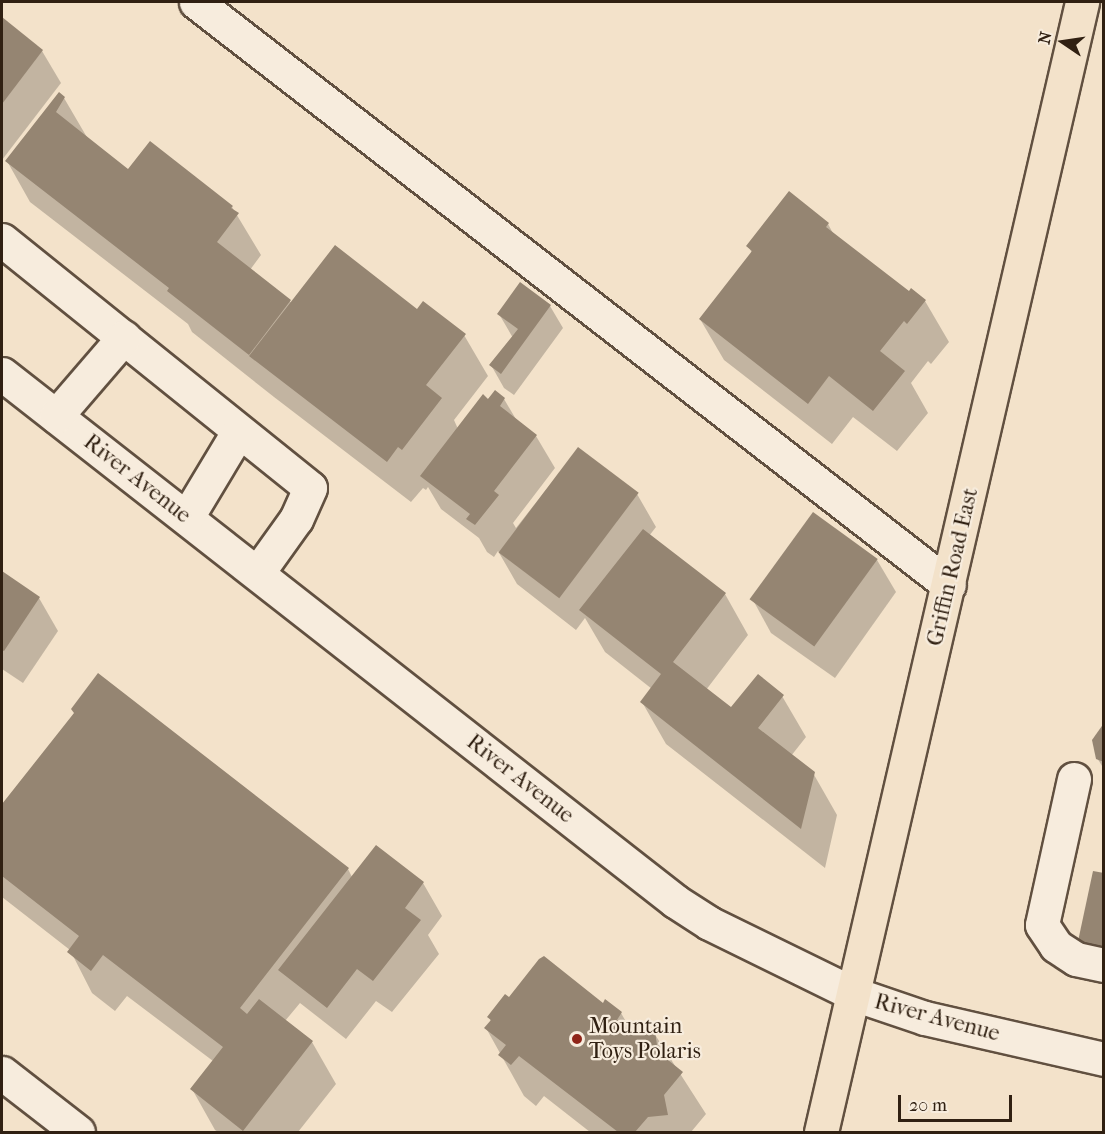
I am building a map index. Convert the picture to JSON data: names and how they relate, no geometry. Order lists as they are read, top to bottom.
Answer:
{
  "streets": {
    "main road": ["Griffin Road East"],
    "street": ["River Avenue"]
  },
  "crossings": [
    ["River Avenue", "Griffin Road East"]
  ],
  "places": ["Mountain Toys Polaris"],
  "scale_bar": "20 m",
  "north": "left"
}
